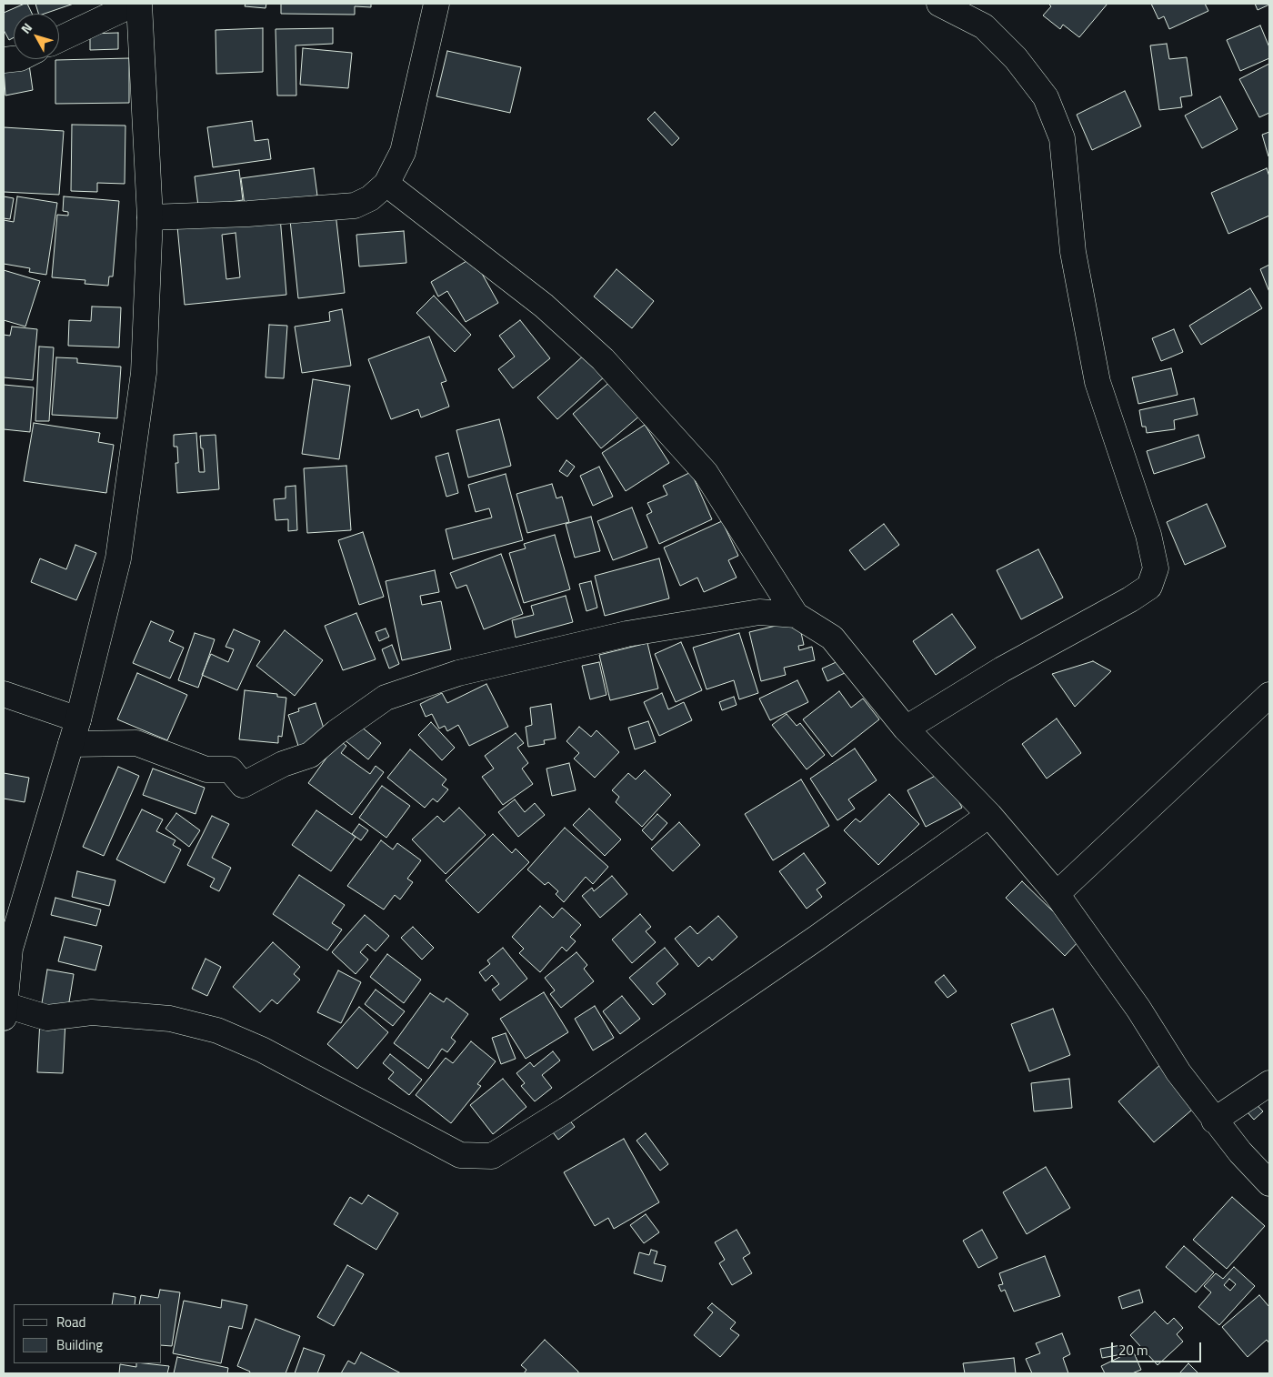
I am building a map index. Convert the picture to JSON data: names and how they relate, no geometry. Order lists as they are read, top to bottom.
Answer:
{
  "legend": ["Road", "Building"],
  "scale_bar": "20 m",
  "north": "top left"
}
